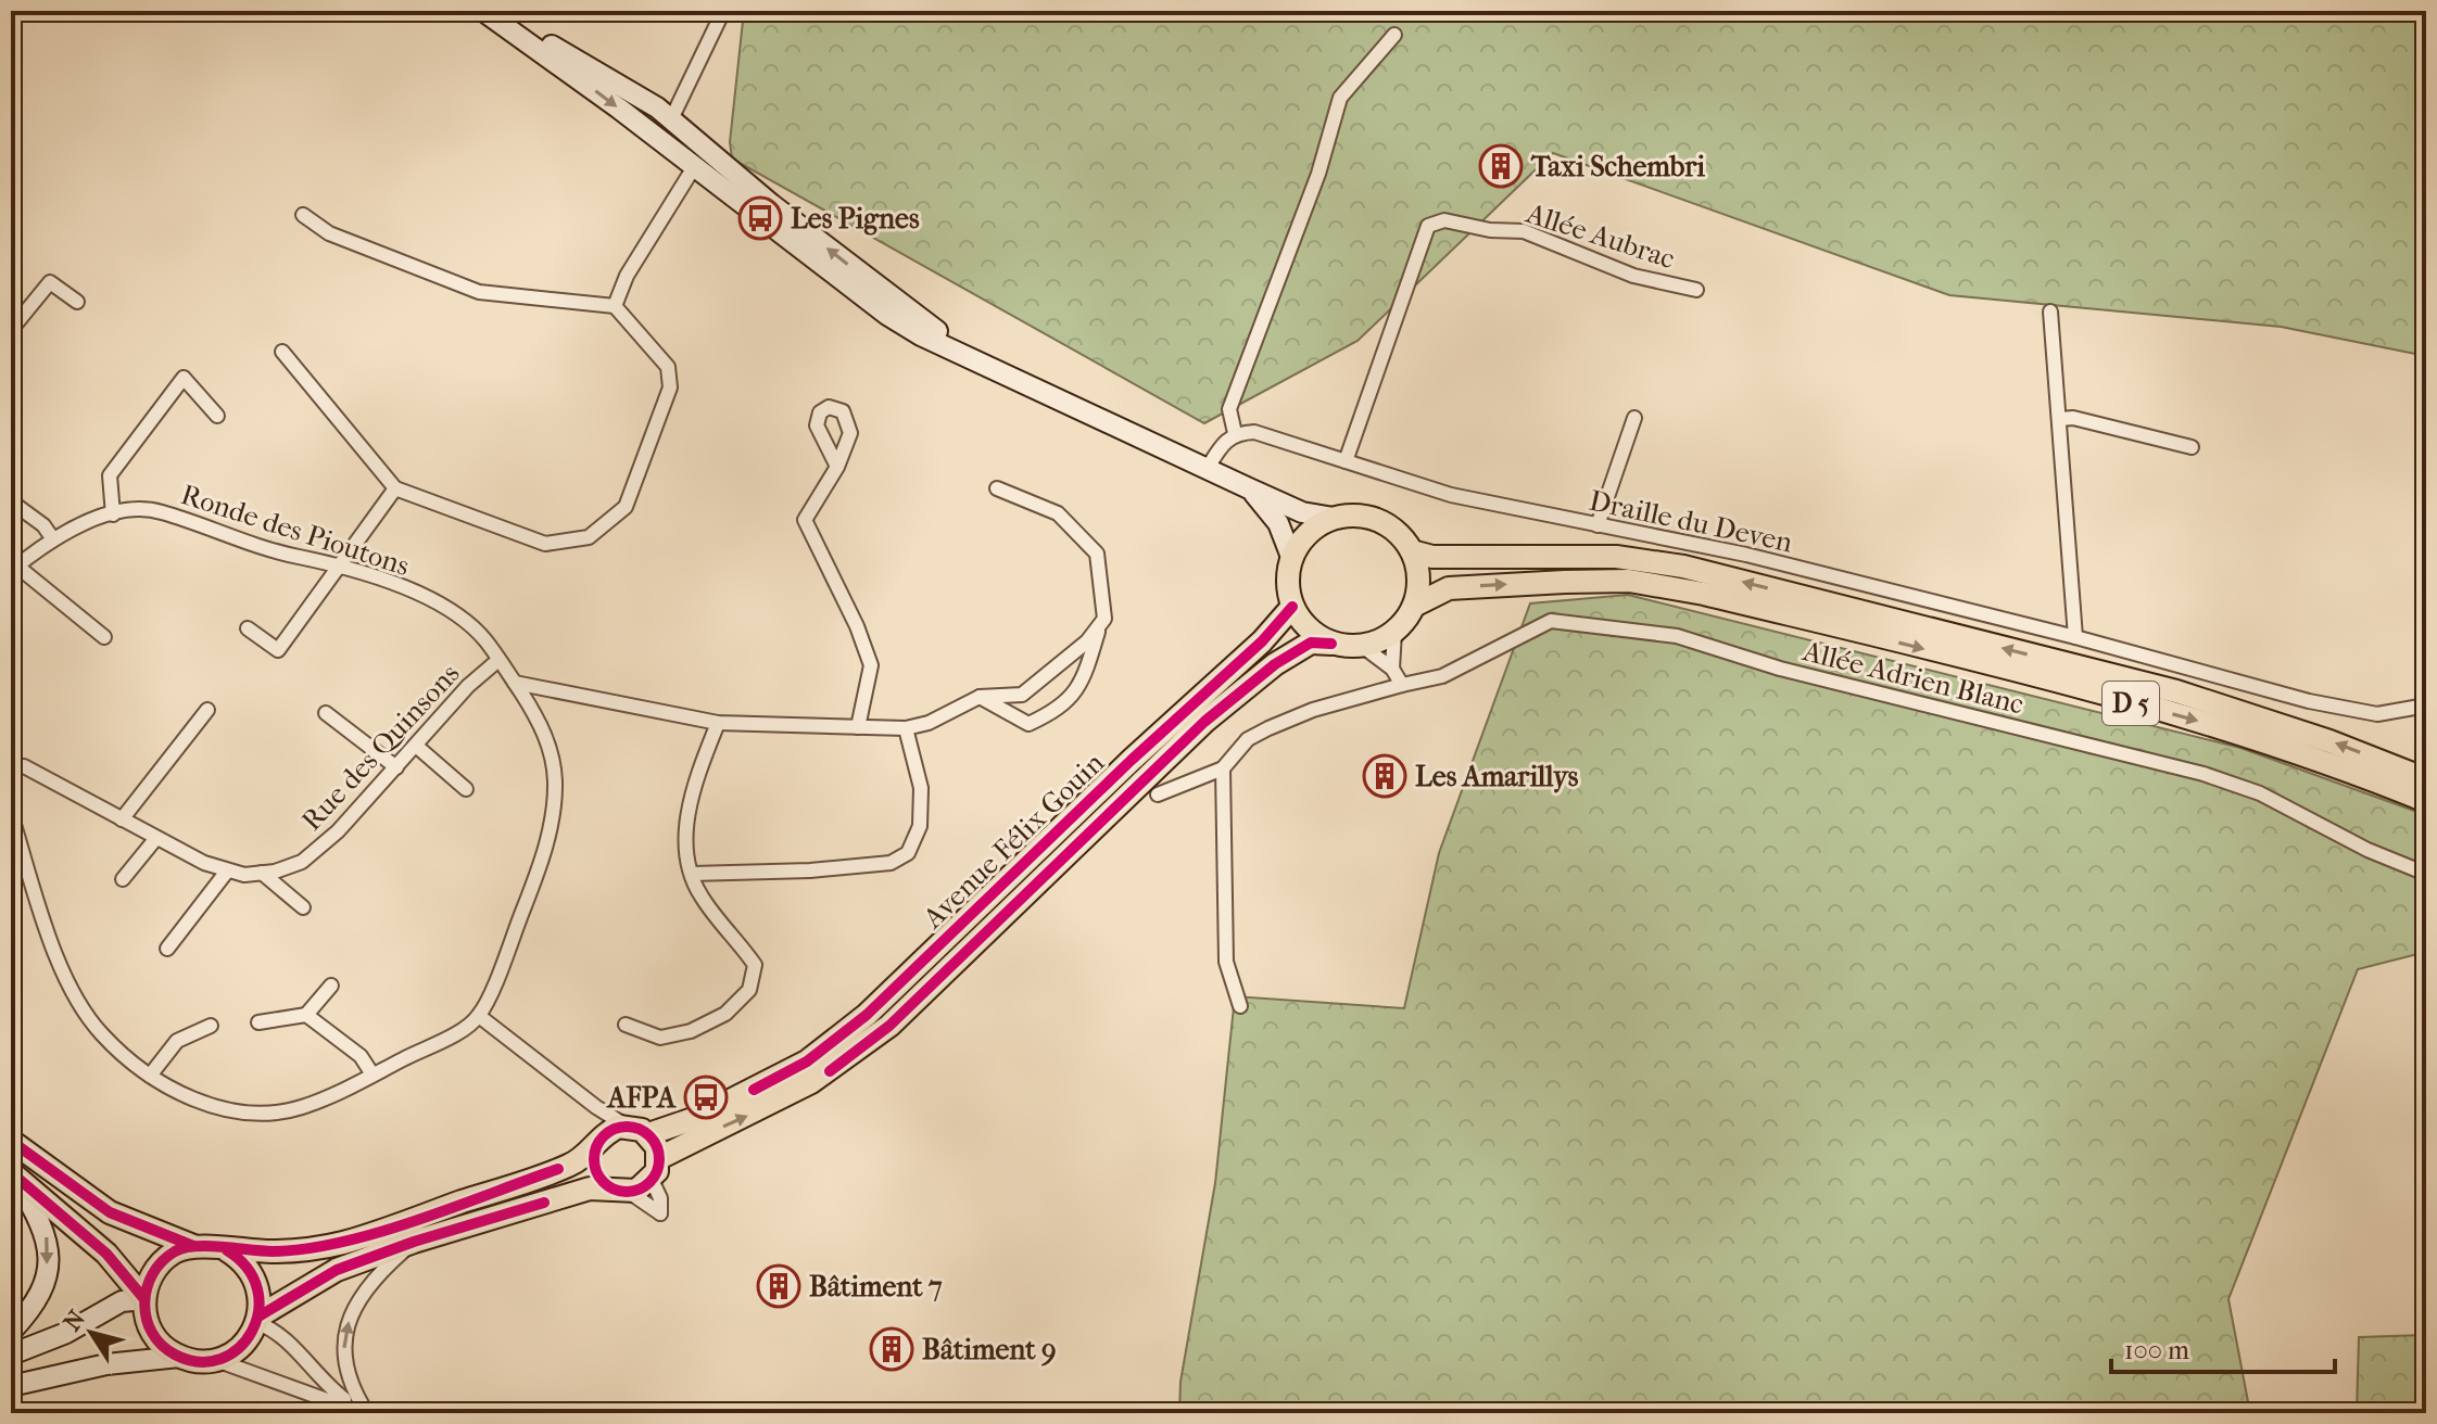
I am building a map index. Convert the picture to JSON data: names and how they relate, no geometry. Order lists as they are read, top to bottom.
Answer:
{
  "streets": {
    "main road": ["D 5", "Avenue Félix Gouin"],
    "street": [
      "Allée Aubrac",
      "Draille du Deven",
      "Ronde des Pioutons",
      "Allée Adrien Blanc",
      "Rue des Quinsons"
    ]
  },
  "crossings": [
    ["Allée Aubrac", "Draille du Deven"],
    ["Ronde des Pioutons", "Rue des Quinsons"],
    ["D 5", "Avenue Félix Gouin"]
  ],
  "places": {
    "building": [
      "Taxi Schembri",
      "Les Amarillys",
      "Bâtiment 7",
      "Bâtiment 9"
    ],
    "bus stop": ["Les Pignes", "AFPA"]
  },
  "scale_bar": "100 m",
  "north": "top left"
}
